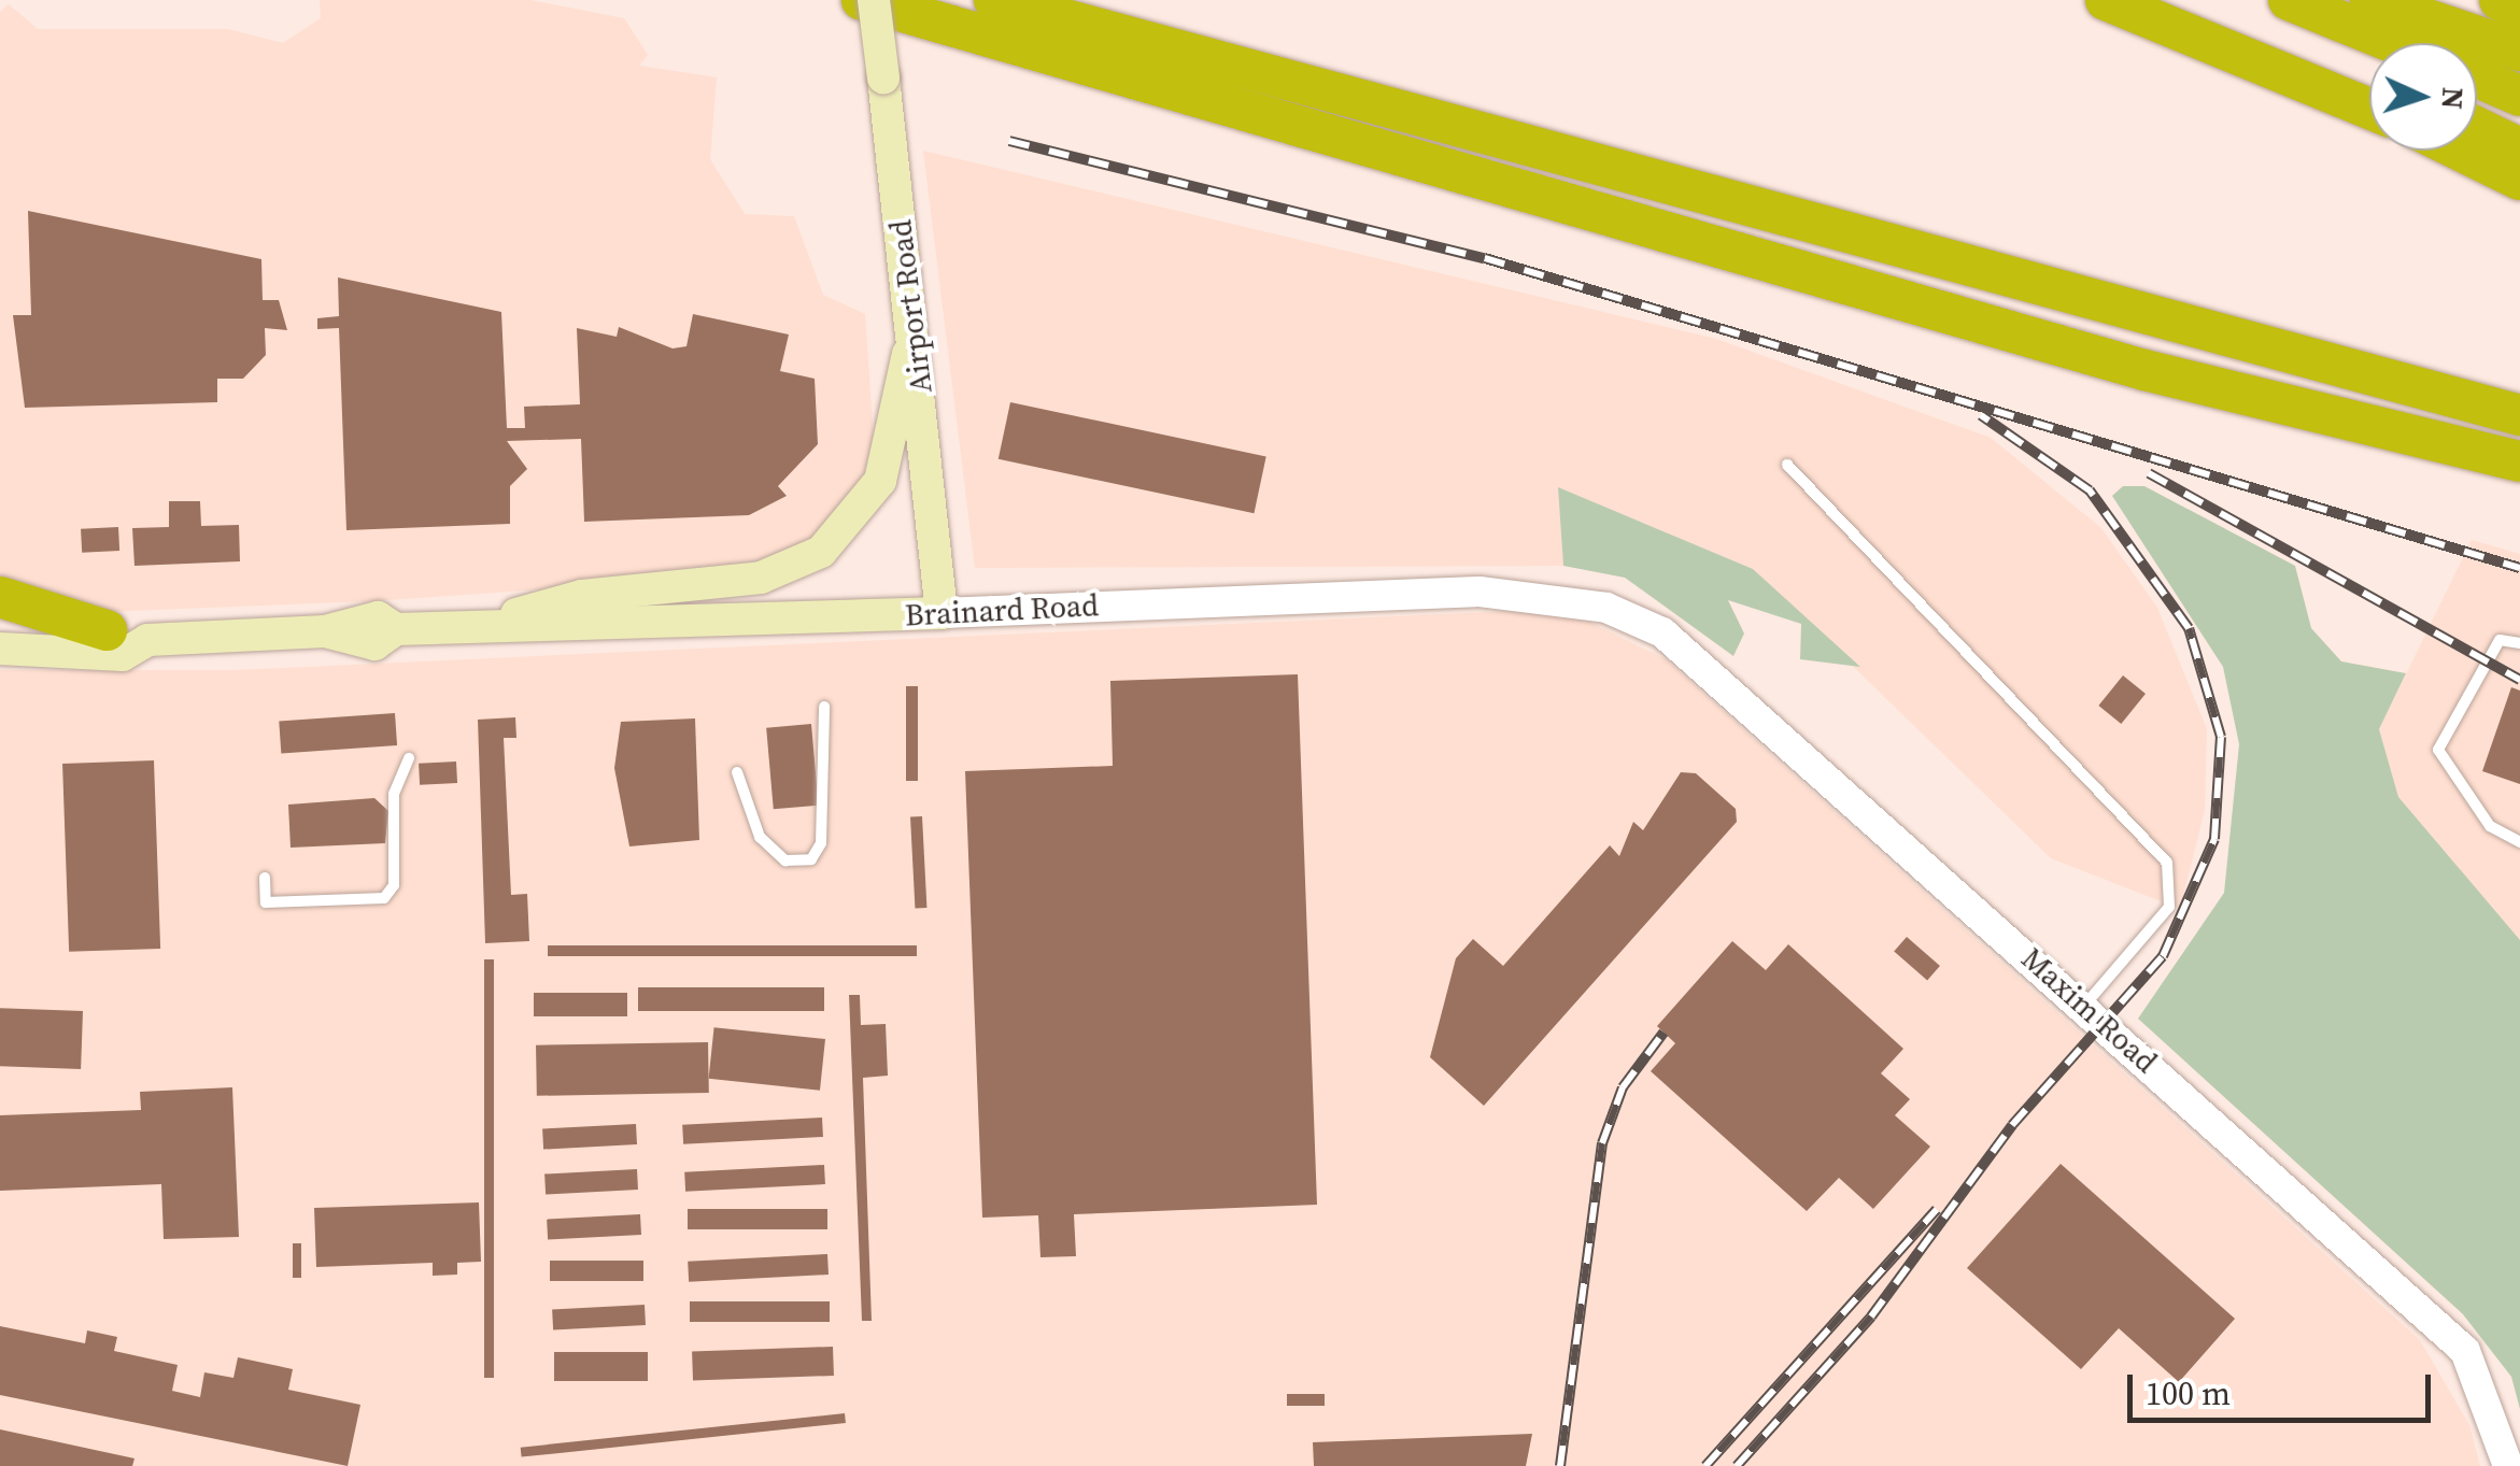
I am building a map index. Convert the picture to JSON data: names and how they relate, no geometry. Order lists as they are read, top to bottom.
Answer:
{
  "streets": {
    "main road": ["Airport Road", "Brainard Road"],
    "street": ["Maxim Road"]
  },
  "crossings": [
    ["Airport Road", "Brainard Road"],
    ["Brainard Road", "Maxim Road"]
  ],
  "scale_bar": "100 m",
  "north": "right"
}
